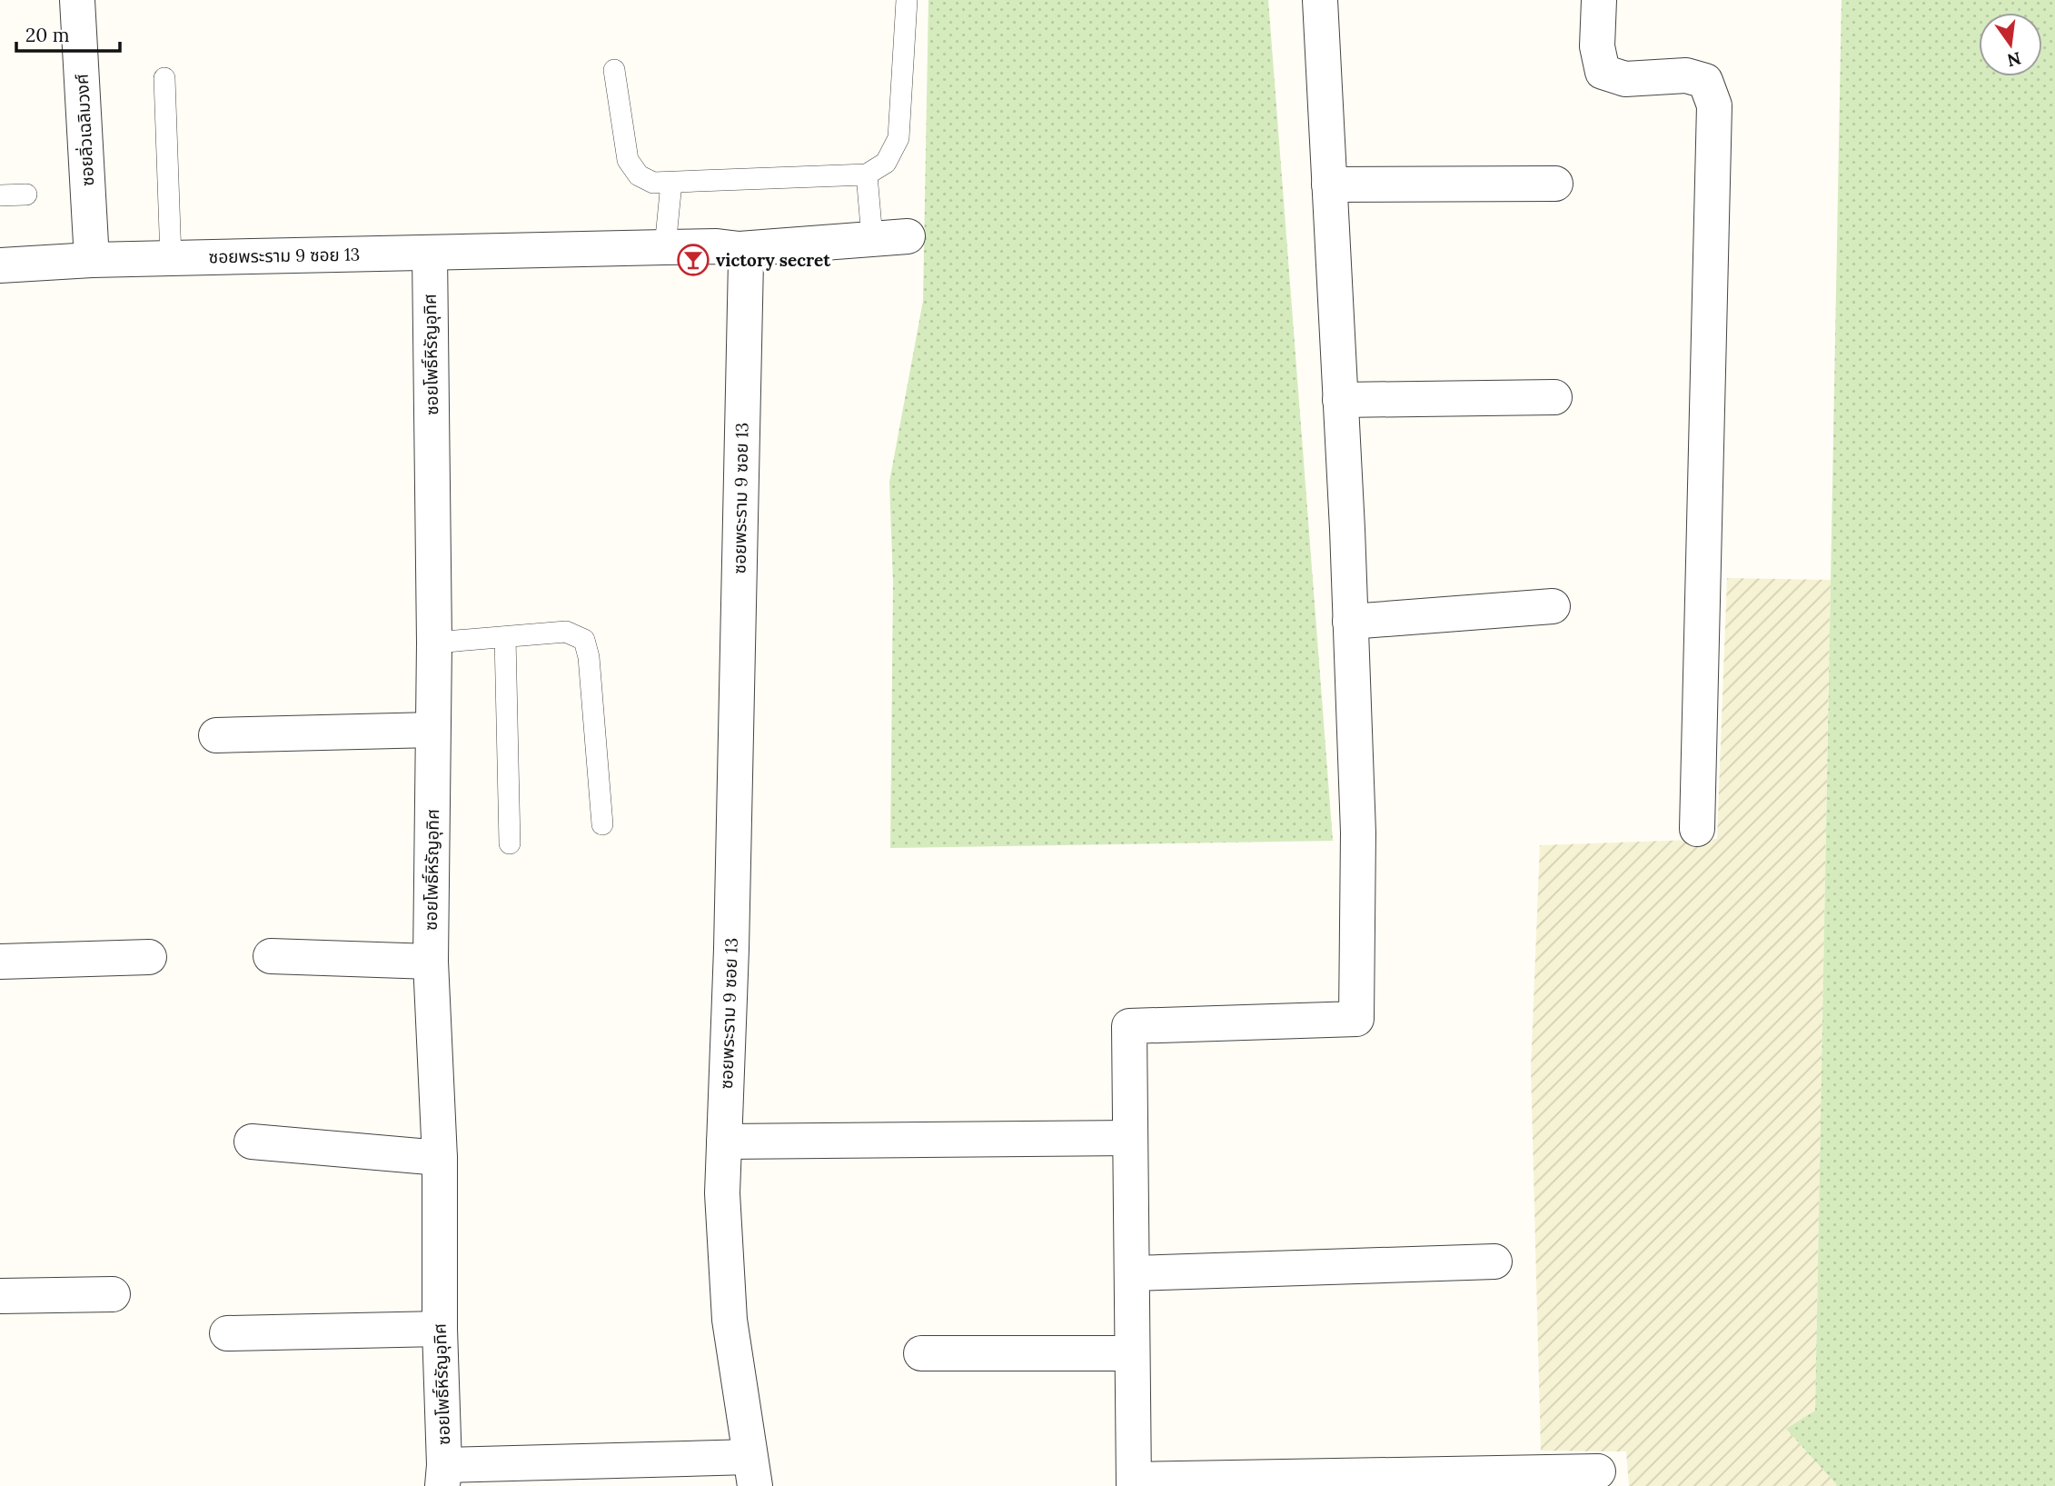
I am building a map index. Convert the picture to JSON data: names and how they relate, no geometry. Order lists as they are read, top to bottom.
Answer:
{
  "streets": {
    "street": ["ซอยลิ่วเฉลิมวงศ์", "ซอยพระราม 9 ซอย 13", "ซอยโพธิ์หิรัญอุทิศ"]
  },
  "crossings": [
    ["ซอยลิ่วเฉลิมวงศ์", "ซอยพระราม 9 ซอย 13"],
    ["ซอยพระราม 9 ซอย 13", "ซอยโพธิ์หิรัญอุทิศ"]
  ],
  "places": {
    "bar": ["victory secret"]
  },
  "scale_bar": "20 m",
  "north": "bottom"
}
